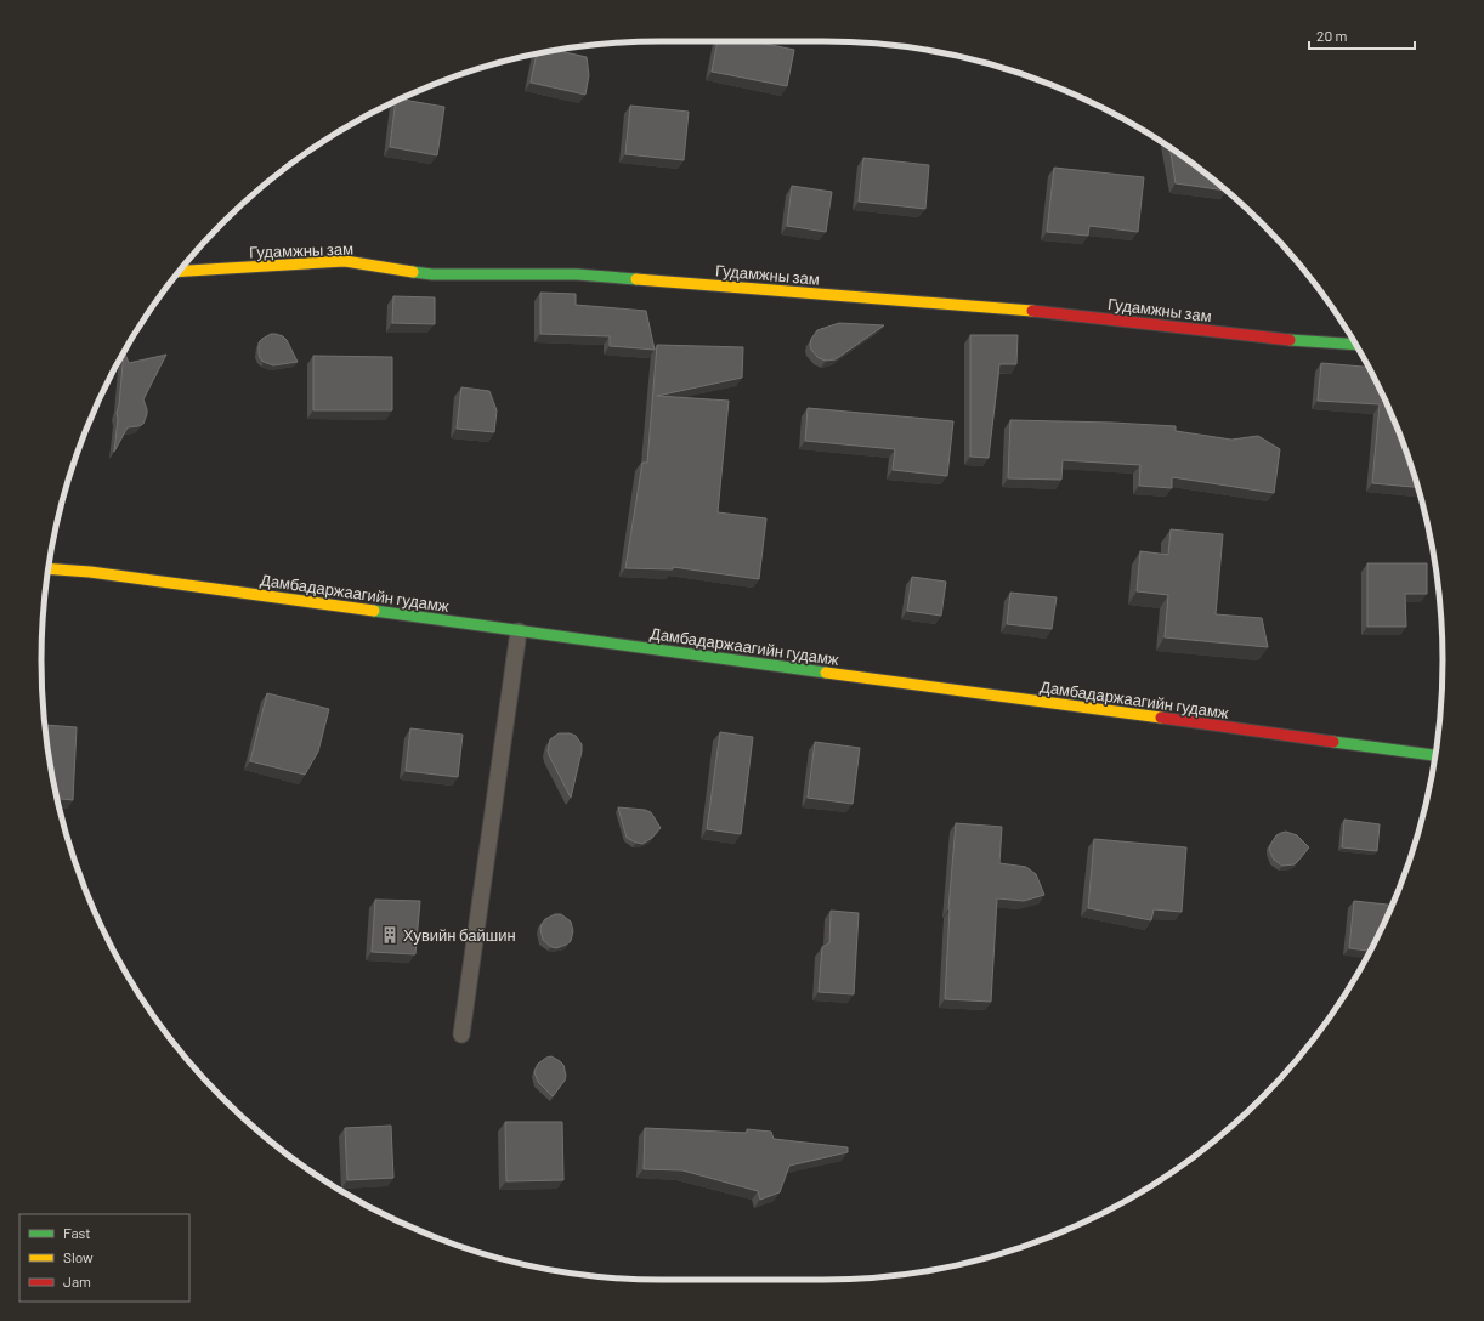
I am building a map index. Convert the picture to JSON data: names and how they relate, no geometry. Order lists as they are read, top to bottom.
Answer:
{
  "streets": {
    "main road": ["Гудамжны зам", "Дамбадаржаагийн гудамж"]
  },
  "places": {
    "building": ["Хувийн байшин"]
  },
  "legend": ["Fast", "Slow", "Jam"],
  "scale_bar": "20 m"
}
